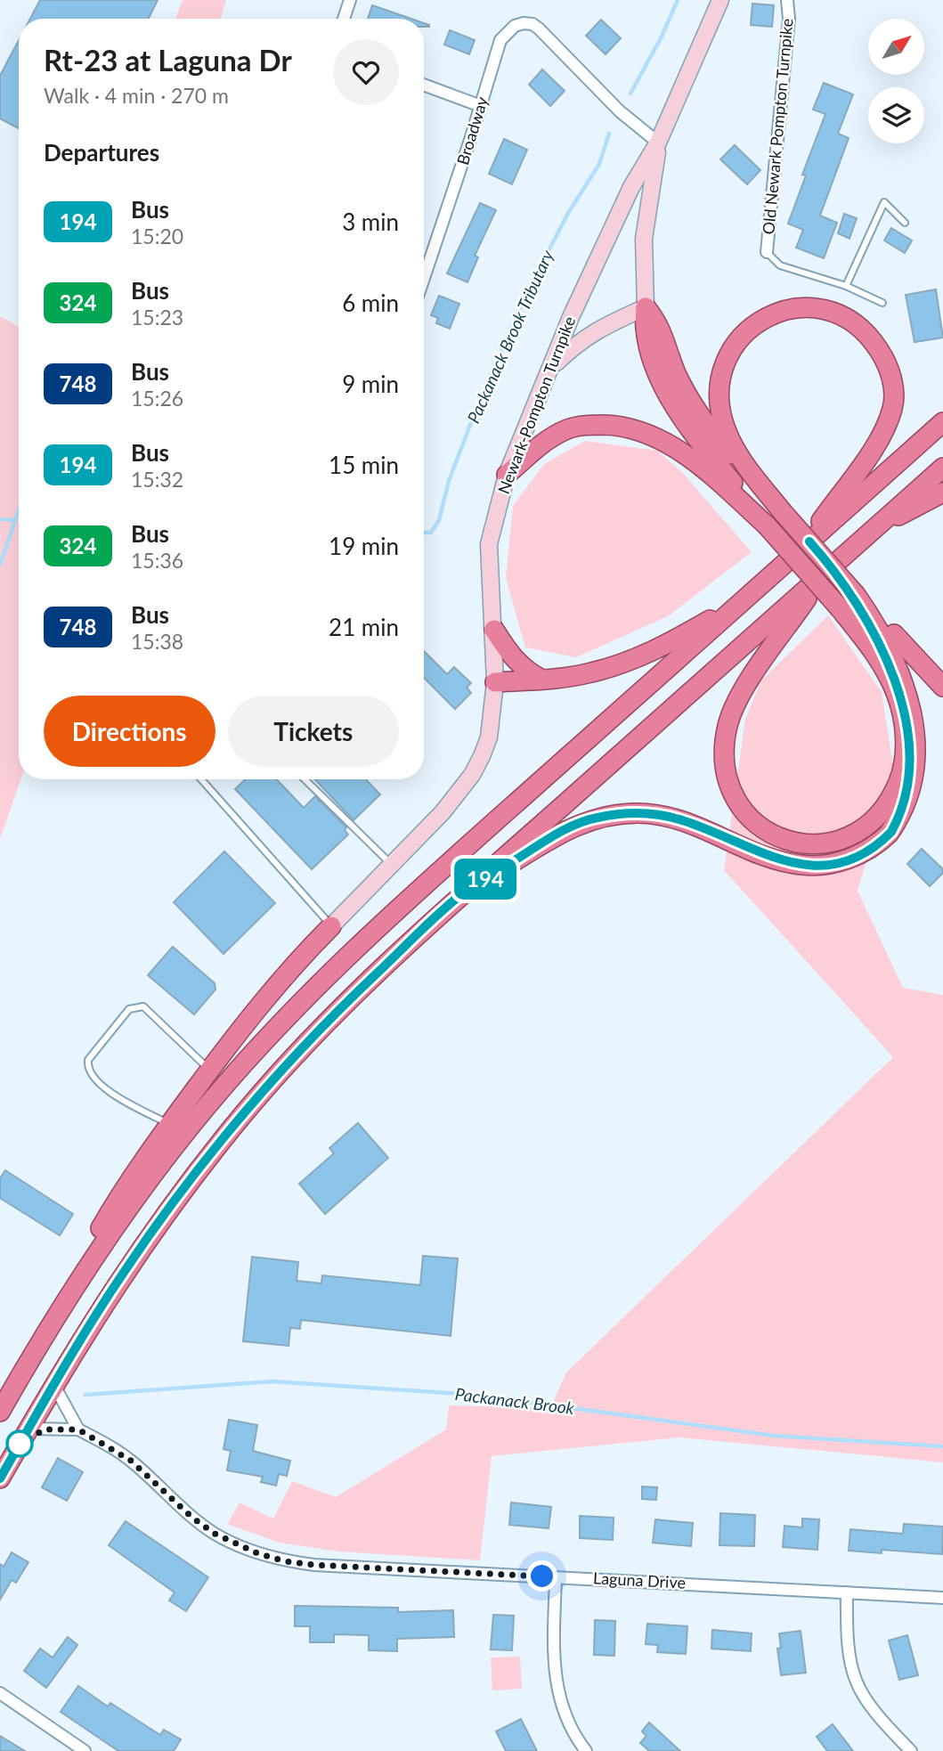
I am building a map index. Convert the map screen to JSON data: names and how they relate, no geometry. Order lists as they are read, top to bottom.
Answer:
{
  "streets": {
    "main road": ["Newark-Pompton Turnpike"],
    "street": ["Old Newark Pompton Turnpike", "Broadway", "Laguna Drive"]
  },
  "crossings": [
    ["Broadway", "Newark-Pompton Turnpike"]
  ],
  "water": ["Packanack Brook Tributary", "Packanack Brook"],
  "lines": ["bus line 194"],
  "north": "top right",
  "page": {
    "on_map": "194",
    "heading": [
      ["Rt-23 at Laguna Dr", "Walk · 4 min · 270 m"],
      "Departures"
    ],
    "list": [
      {
        "mark": "194",
        "name": "Bus",
        "note": "15:20",
        "value": "3 min"
      },
      {
        "mark": "324",
        "name": "Bus",
        "note": "15:23",
        "value": "6 min"
      },
      {
        "mark": "748",
        "name": "Bus",
        "note": "15:26",
        "value": "9 min"
      },
      {
        "mark": "194",
        "name": "Bus",
        "note": "15:32",
        "value": "15 min"
      },
      {
        "mark": "324",
        "name": "Bus",
        "note": "15:36",
        "value": "19 min"
      },
      {
        "mark": "748",
        "name": "Bus",
        "note": "15:38",
        "value": "21 min"
      }
    ],
    "buttons": ["Directions", "Tickets"]
  }
}
